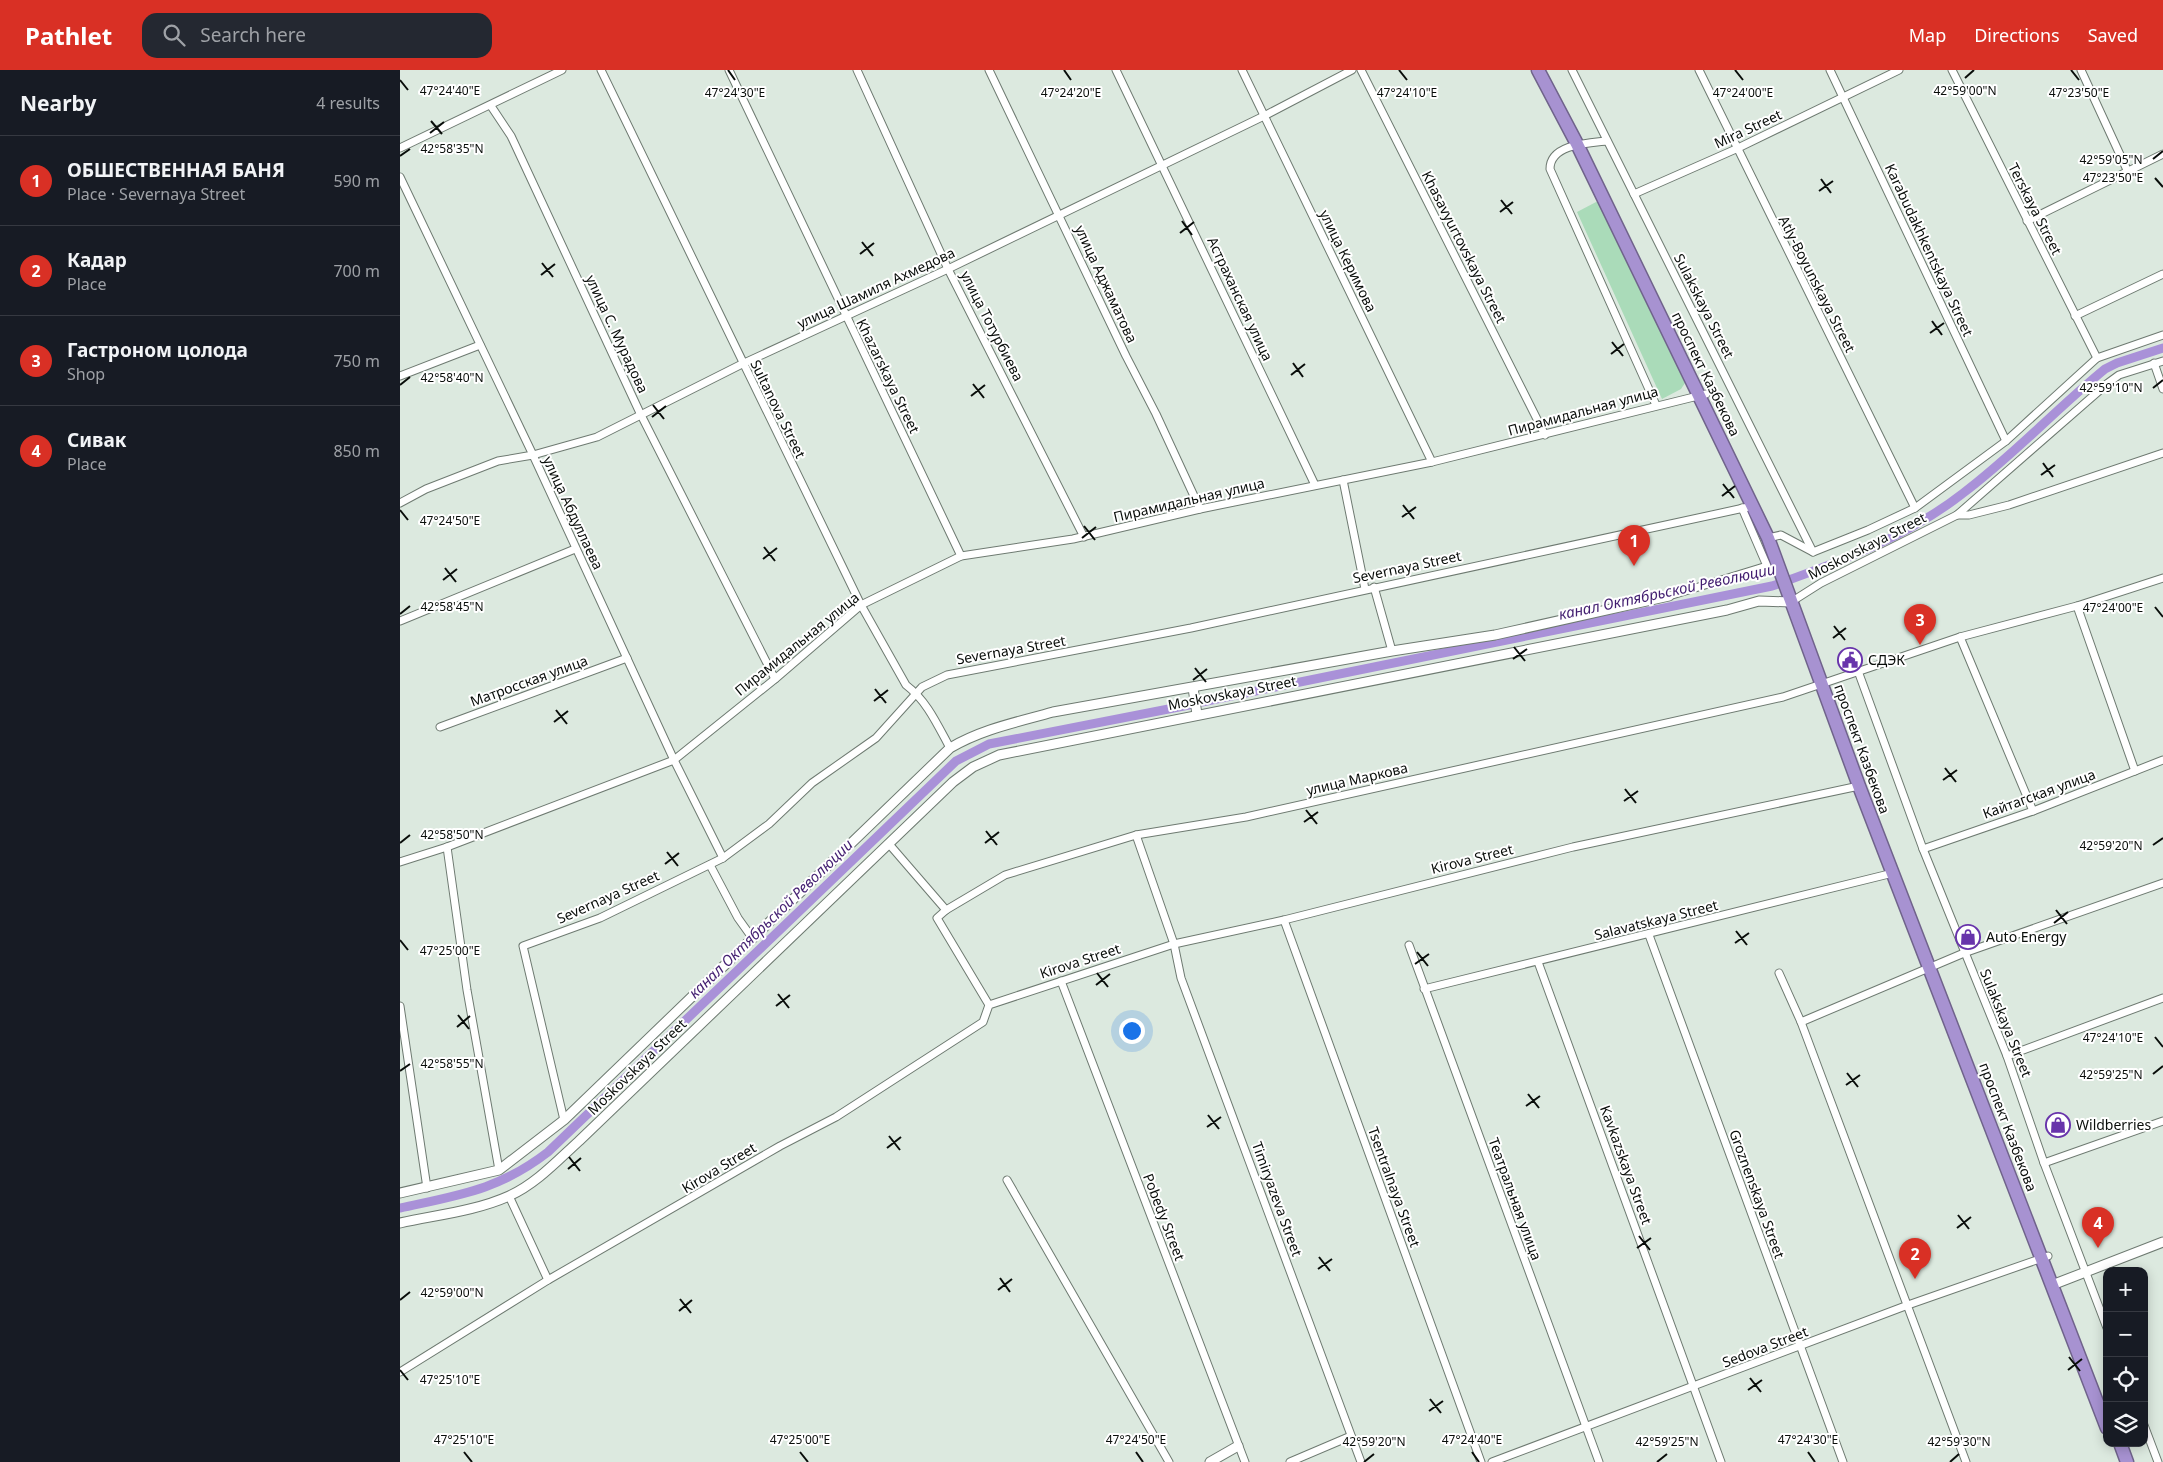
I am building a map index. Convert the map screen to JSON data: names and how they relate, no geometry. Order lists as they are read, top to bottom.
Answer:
{
  "streets": {
    "highway": ["проспект Казбекова"],
    "main road": ["Moskovskaya Street"],
    "street": [
      "Mira Street",
      "Terskaya Street",
      "Khasavyurtovskaya Street",
      "Karabudakhkentskaya Street",
      "улица Керимова",
      "улица Аджаматова",
      "Atly-Boyunskaya Street",
      "улица Шамиля Ахмедова",
      "Астраханская улица",
      "Sulakskaya Street",
      "улица Тотурбиева",
      "улица С. Мурадова",
      "Khazarskaya Street",
      "Sultanova Street",
      "Пирамидальная улица",
      "улица Абдуллаева",
      "Severnaya Street",
      "Матросская улица",
      "улица Маркова",
      "Кайтагская улица",
      "Kirova Street",
      "Salavatskaya Street",
      "Kavkazskaya Street",
      "Tsentralnaya Street",
      "Groznenskaya Street",
      "Timiryazeva Street",
      "Театральная улица",
      "Pobedy Street",
      "Sedova Street"
    ]
  },
  "crossings": [
    ["Mira Street", "Karabudakhkentskaya Street"],
    ["Mira Street", "Atly-Boyunskaya Street"],
    ["Mira Street", "Sulakskaya Street"],
    ["Khasavyurtovskaya Street", "Пирамидальная улица"],
    ["улица Керимова", "улица Шамиля Ахмедова"],
    ["улица Керимова", "Пирамидальная улица"],
    ["улица Аджаматова", "улица Шамиля Ахмедова"],
    ["улица Аджаматова", "Пирамидальная улица"],
    ["улица Шамиля Ахмедова", "Астраханская улица"],
    ["улица Шамиля Ахмедова", "улица Тотурбиева"],
    ["улица Шамиля Ахмедова", "улица С. Мурадова"],
    ["улица Шамиля Ахмедова", "Khazarskaya Street"],
    ["улица Шамиля Ахмедова", "Sultanova Street"],
    ["улица Шамиля Ахмедова", "улица Абдуллаева"],
    ["Астраханская улица", "Пирамидальная улица"],
    ["Sulakskaya Street", "улица Маркова"],
    ["Sulakskaya Street", "Кайтагская улица"],
    ["улица Тотурбиева", "Пирамидальная улица"],
    ["улица С. Мурадова", "Пирамидальная улица"],
    ["проспект Казбекова", "Пирамидальная улица"],
    ["проспект Казбекова", "Moskovskaya Street"],
    ["проспект Казбекова", "Severnaya Street"],
    ["проспект Казбекова", "улица Маркова"],
    ["проспект Казбекова", "Kirova Street"],
    ["проспект Казбекова", "Salavatskaya Street"],
    ["проспект Казбекова", "Sedova Street"],
    ["Khazarskaya Street", "Пирамидальная улица"],
    ["Sultanova Street", "Пирамидальная улица"],
    ["Sultanova Street", "Moskovskaya Street"],
    ["Sultanova Street", "Severnaya Street"],
    ["Пирамидальная улица", "улица Абдуллаева"],
    ["улица Абдуллаева", "Severnaya Street"],
    ["улица Абдуллаева", "Матросская улица"],
    ["Moskovskaya Street", "Severnaya Street"],
    ["улица Маркова", "Timiryazeva Street"],
    ["Kirova Street", "Tsentralnaya Street"],
    ["Kirova Street", "Timiryazeva Street"],
    ["Kirova Street", "Pobedy Street"],
    ["Salavatskaya Street", "Kavkazskaya Street"],
    ["Salavatskaya Street", "Groznenskaya Street"],
    ["Salavatskaya Street", "Театральная улица"],
    ["Kavkazskaya Street", "Sedova Street"],
    ["Groznenskaya Street", "Sedova Street"],
    ["Театральная улица", "Sedova Street"]
  ],
  "water": ["канал Октябрьской Революции"],
  "places": {
    "public building": ["СДЭК"],
    "shop": ["Auto Energy", "Wildberries"]
  },
  "page": {
    "header": "Pathlet",
    "search": "Search here",
    "nav": ["Map", "Directions", "Saved"],
    "heading": ["Nearby", "4 results"],
    "list": [
      {
        "mark": "1",
        "name": "ОБШЕСТВЕННАЯ БАНЯ",
        "note": "Place · Severnaya Street",
        "value": "590 m"
      },
      {
        "mark": "2",
        "name": "Кадар",
        "note": "Place",
        "value": "700 m"
      },
      {
        "mark": "3",
        "name": "Гастроном цолода",
        "note": "Shop",
        "value": "750 m"
      },
      {
        "mark": "4",
        "name": "Сивак",
        "note": "Place",
        "value": "850 m"
      }
    ],
    "pins": [
      "1",
      "3",
      "4",
      "2"
    ],
    "map_buttons": ["+", "−"]
  },
  "coordinates": [
    "42°59'00\"N",
    "47°24'40\"E",
    "47°24'30\"E",
    "47°24'20\"E",
    "47°24'10\"E",
    "47°24'00\"E",
    "47°23'50\"E",
    "42°58'35\"N",
    "42°59'05\"N",
    "42°58'40\"N",
    "42°59'10\"N",
    "47°24'50\"E",
    "42°58'45\"N",
    "42°58'50\"N",
    "42°59'20\"N",
    "47°25'00\"E",
    "42°58'55\"N",
    "42°59'25\"N",
    "47°25'10\"E",
    "42°59'30\"N"
  ]
}
